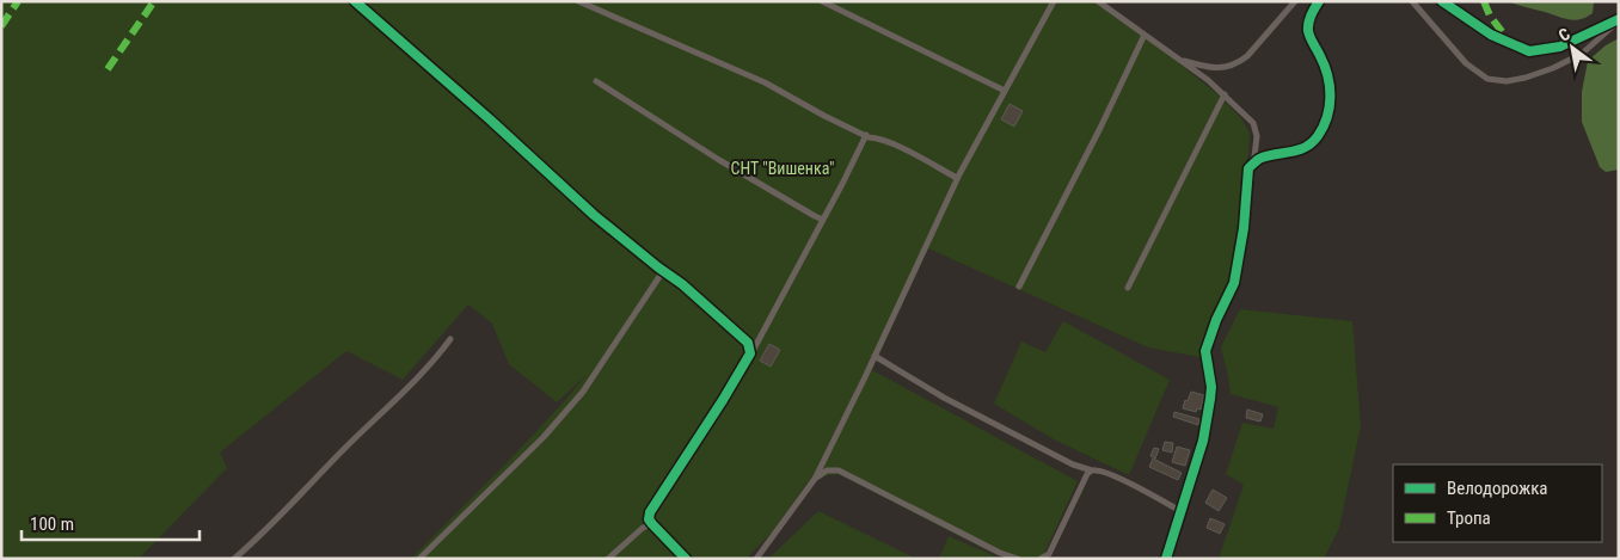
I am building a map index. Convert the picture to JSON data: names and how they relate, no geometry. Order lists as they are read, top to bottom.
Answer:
{
  "parks": ["СНТ \"Вишенка\""],
  "legend": ["Велодорожка", "Тропа"],
  "scale_bar": "100 m",
  "north": "top left"
}
